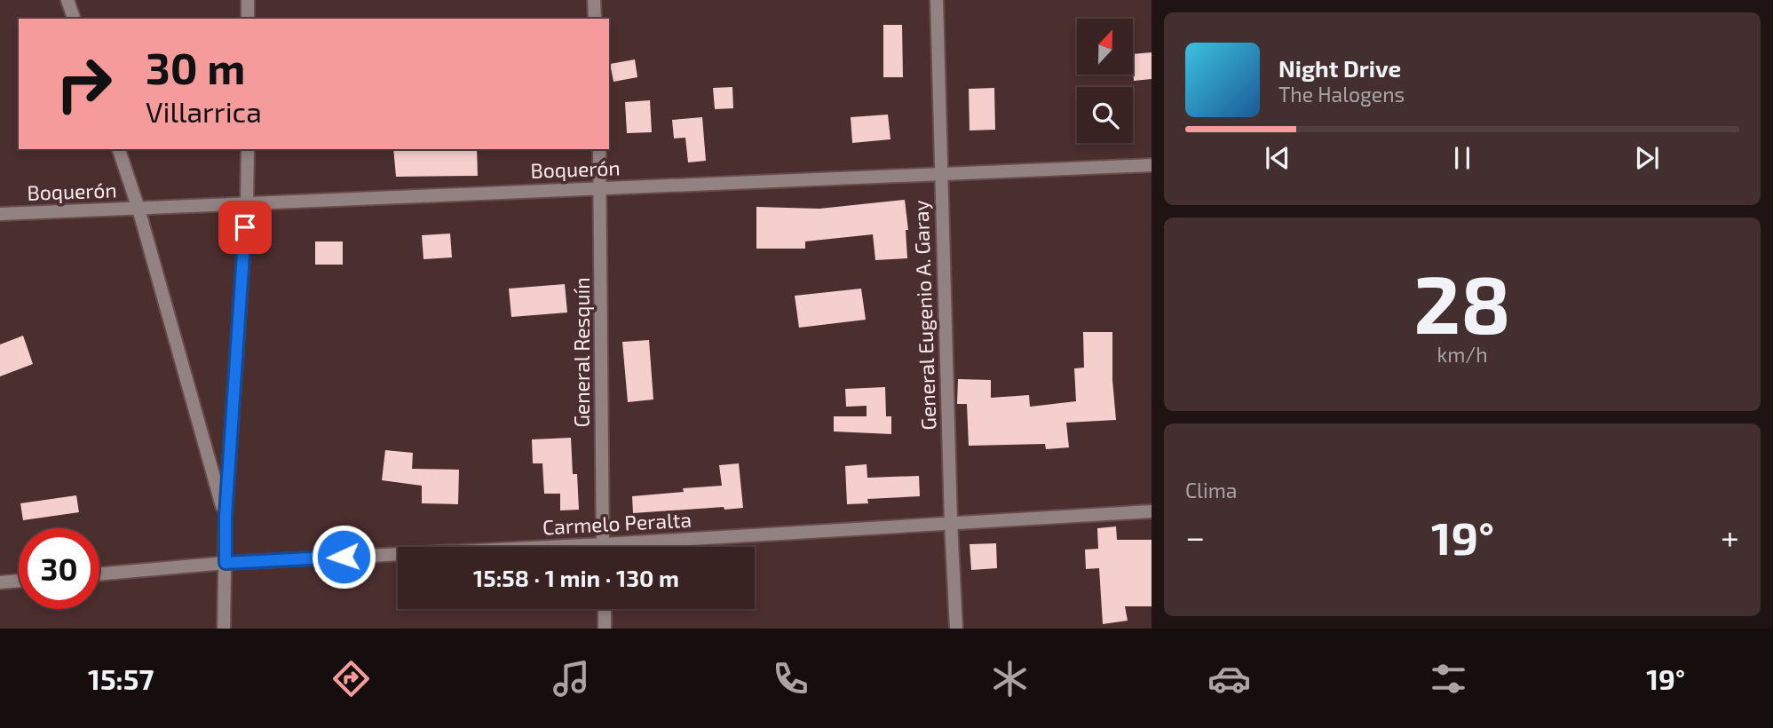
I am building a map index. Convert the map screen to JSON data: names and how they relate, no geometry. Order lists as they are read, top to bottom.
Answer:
{
  "streets": {
    "street": [
      "Boquerón",
      "General Eugenio A. Garay",
      "General Resquín",
      "Carmelo Peralta"
    ]
  },
  "crossings": [
    ["Boquerón", "General Eugenio A. Garay"],
    ["Boquerón", "General Resquín"],
    ["General Eugenio A. Garay", "Carmelo Peralta"],
    ["General Resquín", "Carmelo Peralta"]
  ],
  "north": "top",
  "page": {
    "turn": ["30 m", "Villarrica"],
    "song": ["Night Drive", "The Halogens"],
    "tile": [
      ["28", "km/h"],
      "Clima"
    ],
    "heat": ["−", "19°", "+"],
    "limit": "30",
    "trip": "15:58 · 1 min · 130 m",
    "tabs": ["15:57", "19°"]
  }
}
